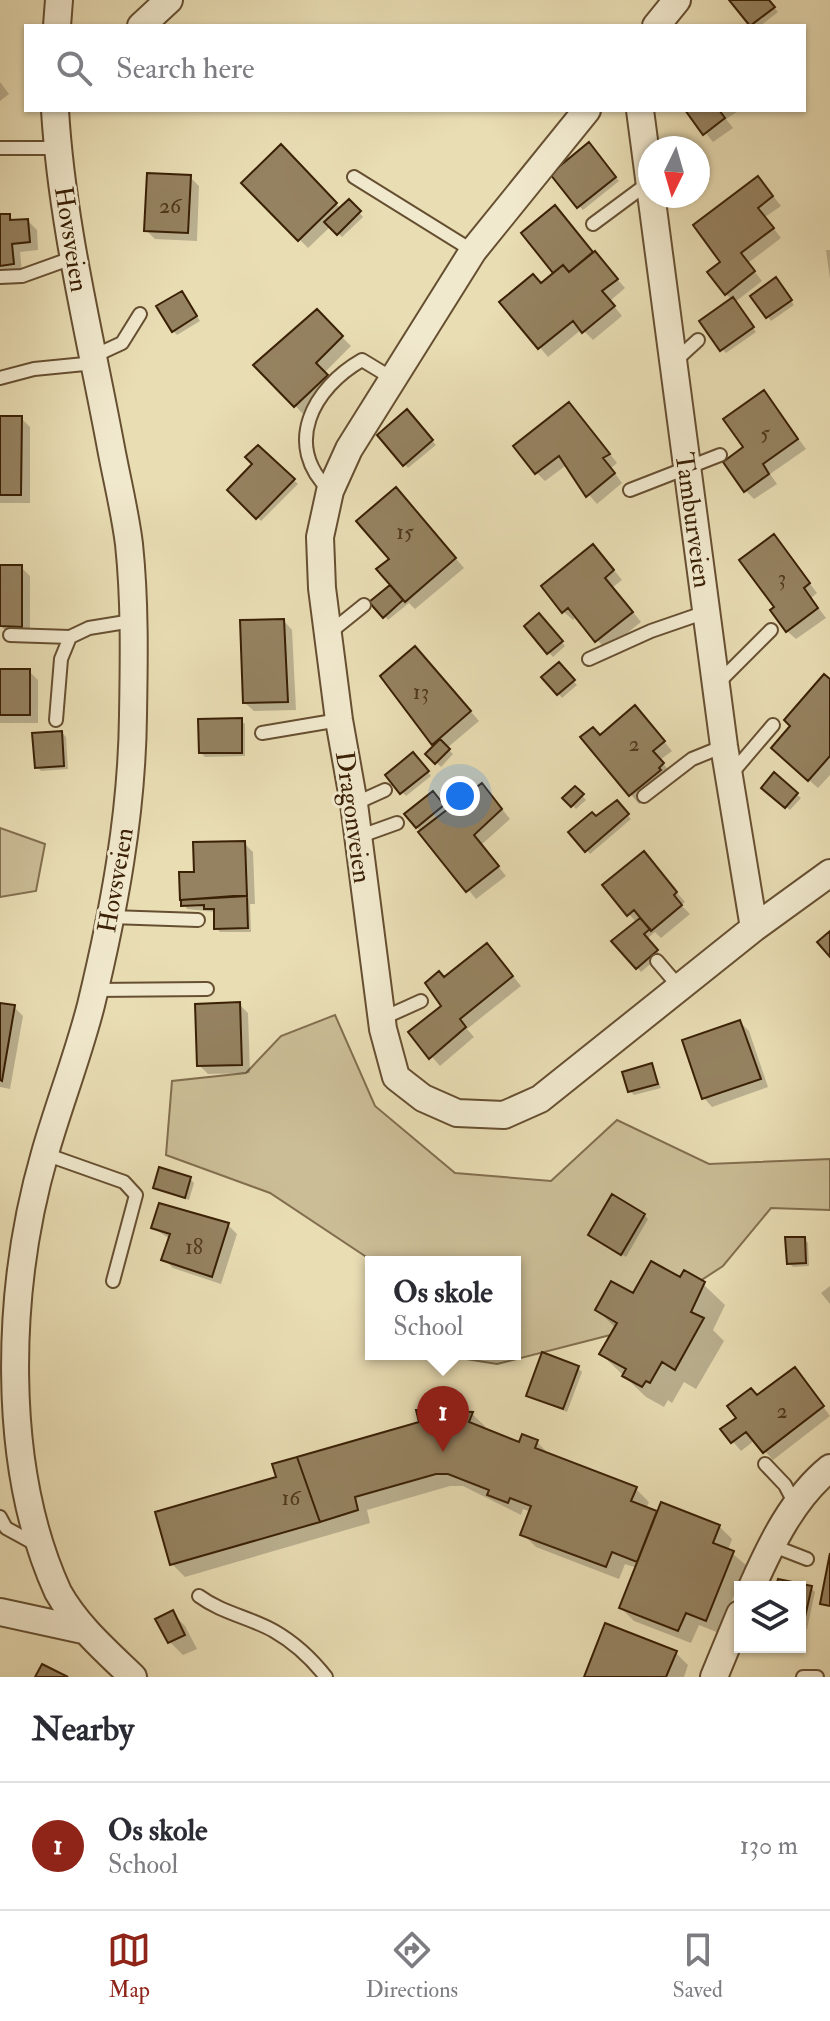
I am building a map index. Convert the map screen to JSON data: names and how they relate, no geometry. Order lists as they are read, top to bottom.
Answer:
{
  "streets": {
    "street": ["Hovsveien", "Tamburveien", "Dragonveien"]
  },
  "crossings": [
    ["Tamburveien", "Dragonveien"]
  ],
  "house_numbers": [
    "26",
    "5",
    "15",
    "3",
    "13",
    "2",
    "18",
    "2",
    "16"
  ],
  "north": "bottom",
  "page": {
    "search": "Search here",
    "popup": ["Os skole", "School"],
    "pins": "1",
    "heading": "Nearby",
    "list": [
      {
        "mark": "1",
        "name": "Os skole",
        "note": "School",
        "value": "130 m"
      }
    ],
    "nav": ["Map", "Directions", "Saved"]
  }
}
